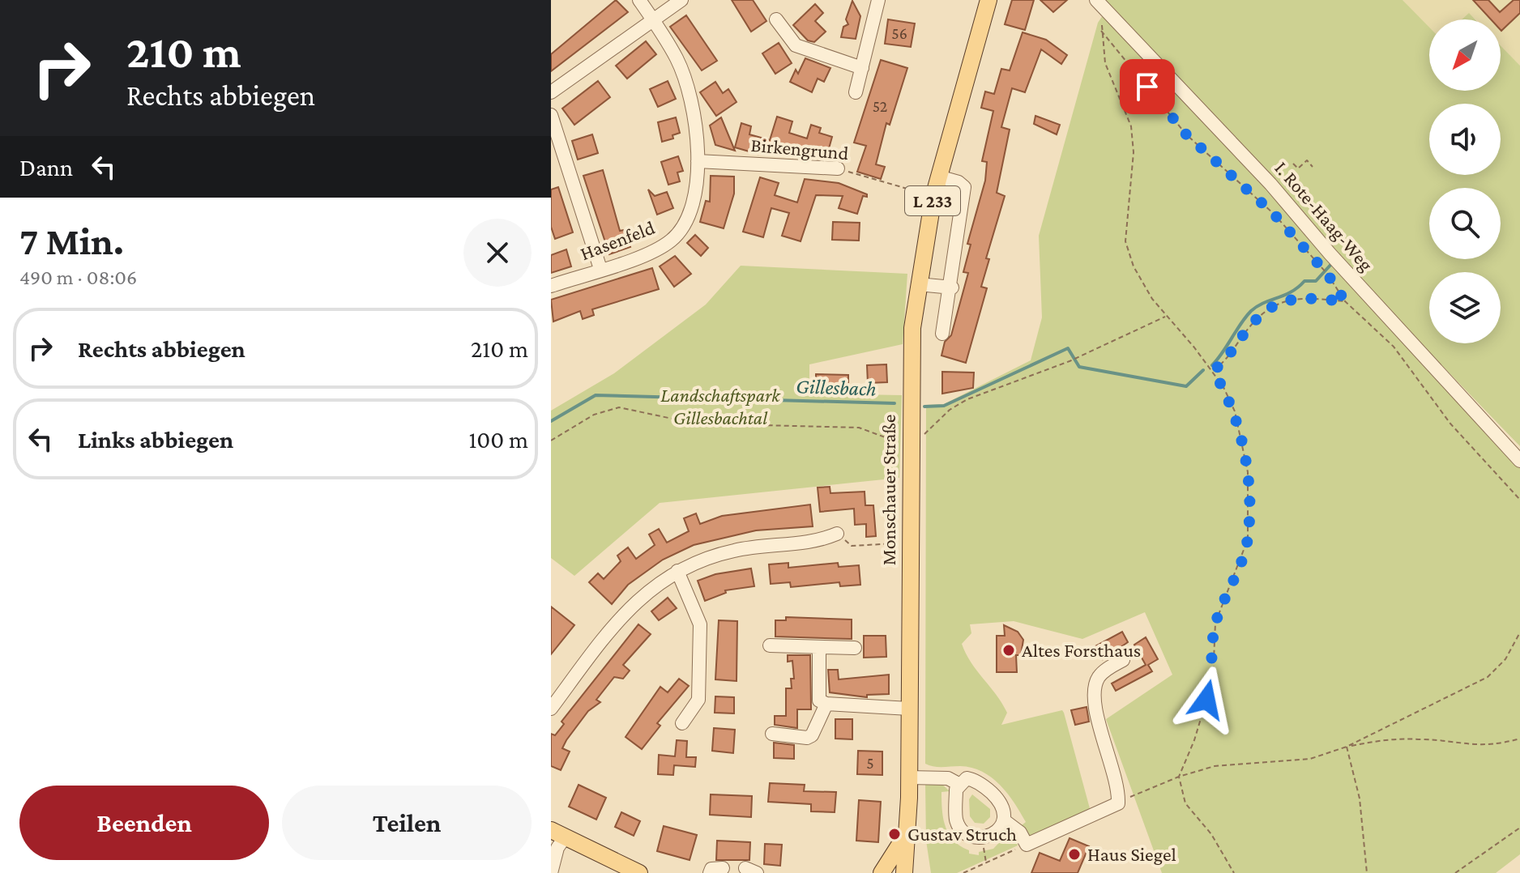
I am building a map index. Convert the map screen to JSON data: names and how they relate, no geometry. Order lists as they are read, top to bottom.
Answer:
{
  "streets": {
    "main road": ["L 233", "Monschauer Straße"],
    "street": ["Birkengrund", "I. Rote-Haag-Weg", "Hasenfeld"]
  },
  "crossings": [
    ["Birkengrund", "Hasenfeld"],
    ["Birkengrund", "Monschauer Straße"]
  ],
  "water": ["Gillesbach"],
  "parks": ["Landschaftspark Gillesbachtal"],
  "places": ["Altes Forsthaus", "Gustav Struch", "Haus Siegel"],
  "house_numbers": ["56", "52", "5"],
  "north": "bottom left",
  "page": {
    "turn": ["210 m", "Rechts abbiegen"],
    "then": "Dann",
    "heading": ["7 Min.", "490 m · 08:06"],
    "list": [
      {
        "name": "Rechts abbiegen",
        "value": "210 m"
      },
      {
        "name": "Links abbiegen",
        "value": "100 m"
      }
    ],
    "buttons": ["Beenden", "Teilen"]
  }
}
